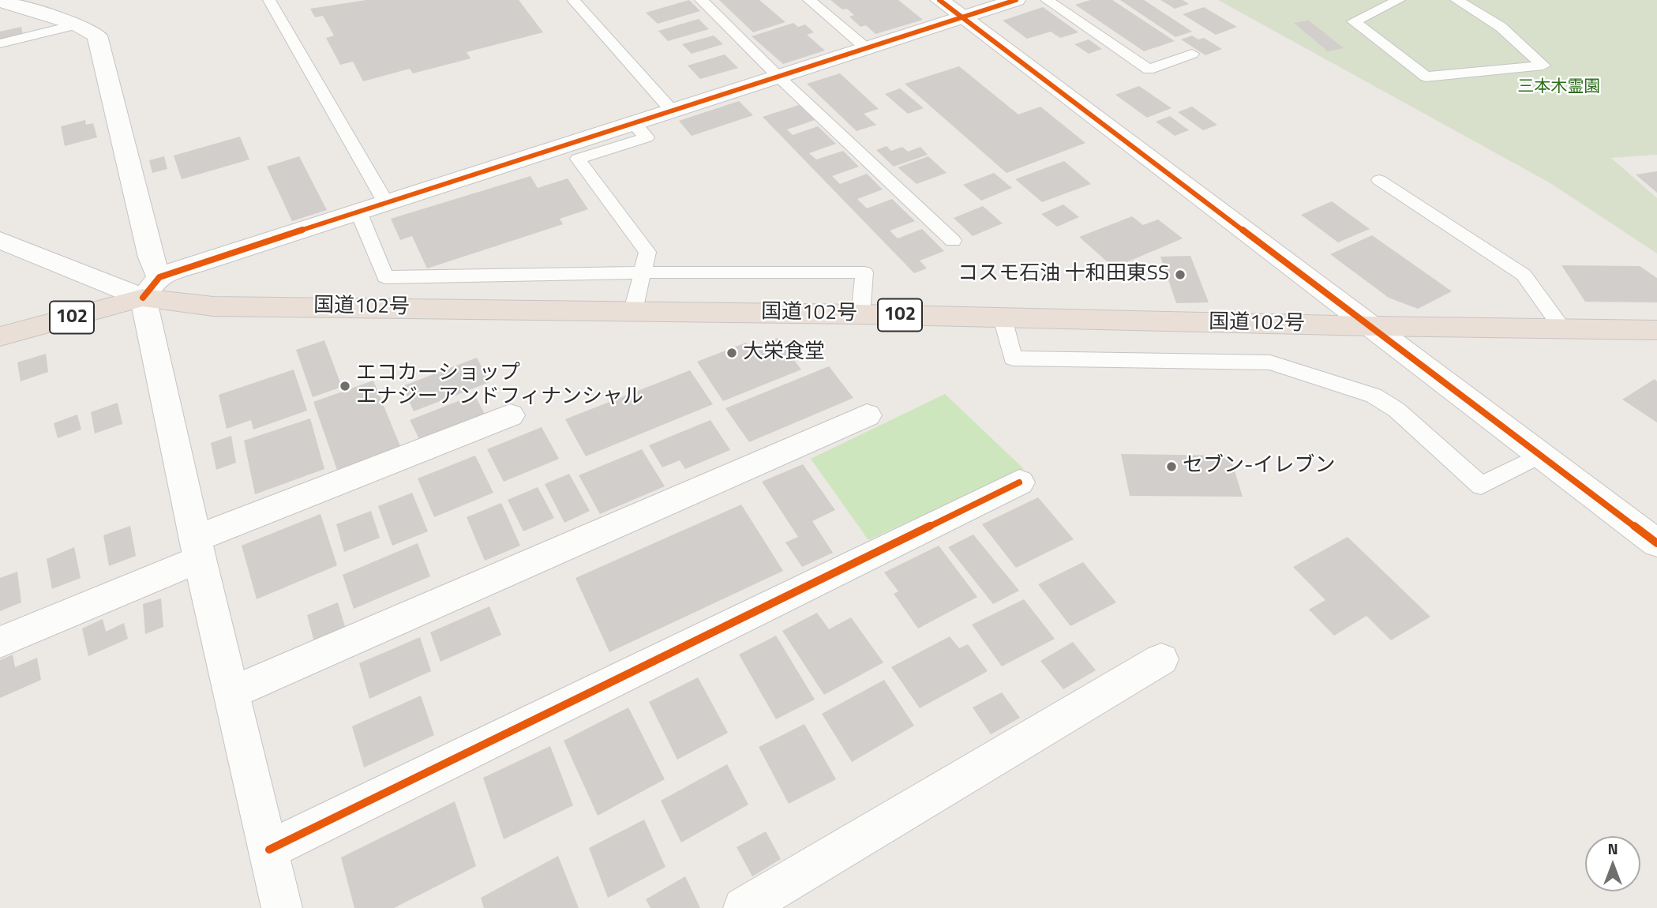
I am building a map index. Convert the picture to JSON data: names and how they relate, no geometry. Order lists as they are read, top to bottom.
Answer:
{
  "streets": {
    "highway": ["国道102号", "102"]
  },
  "parks": ["三本木霊園"],
  "places": [
    "コスモ石油 十和田東SS",
    "大栄食堂",
    "エコカーショップ エナジーアンドフィナンシャル",
    "セブン-イレブン"
  ],
  "north": "top"
}
